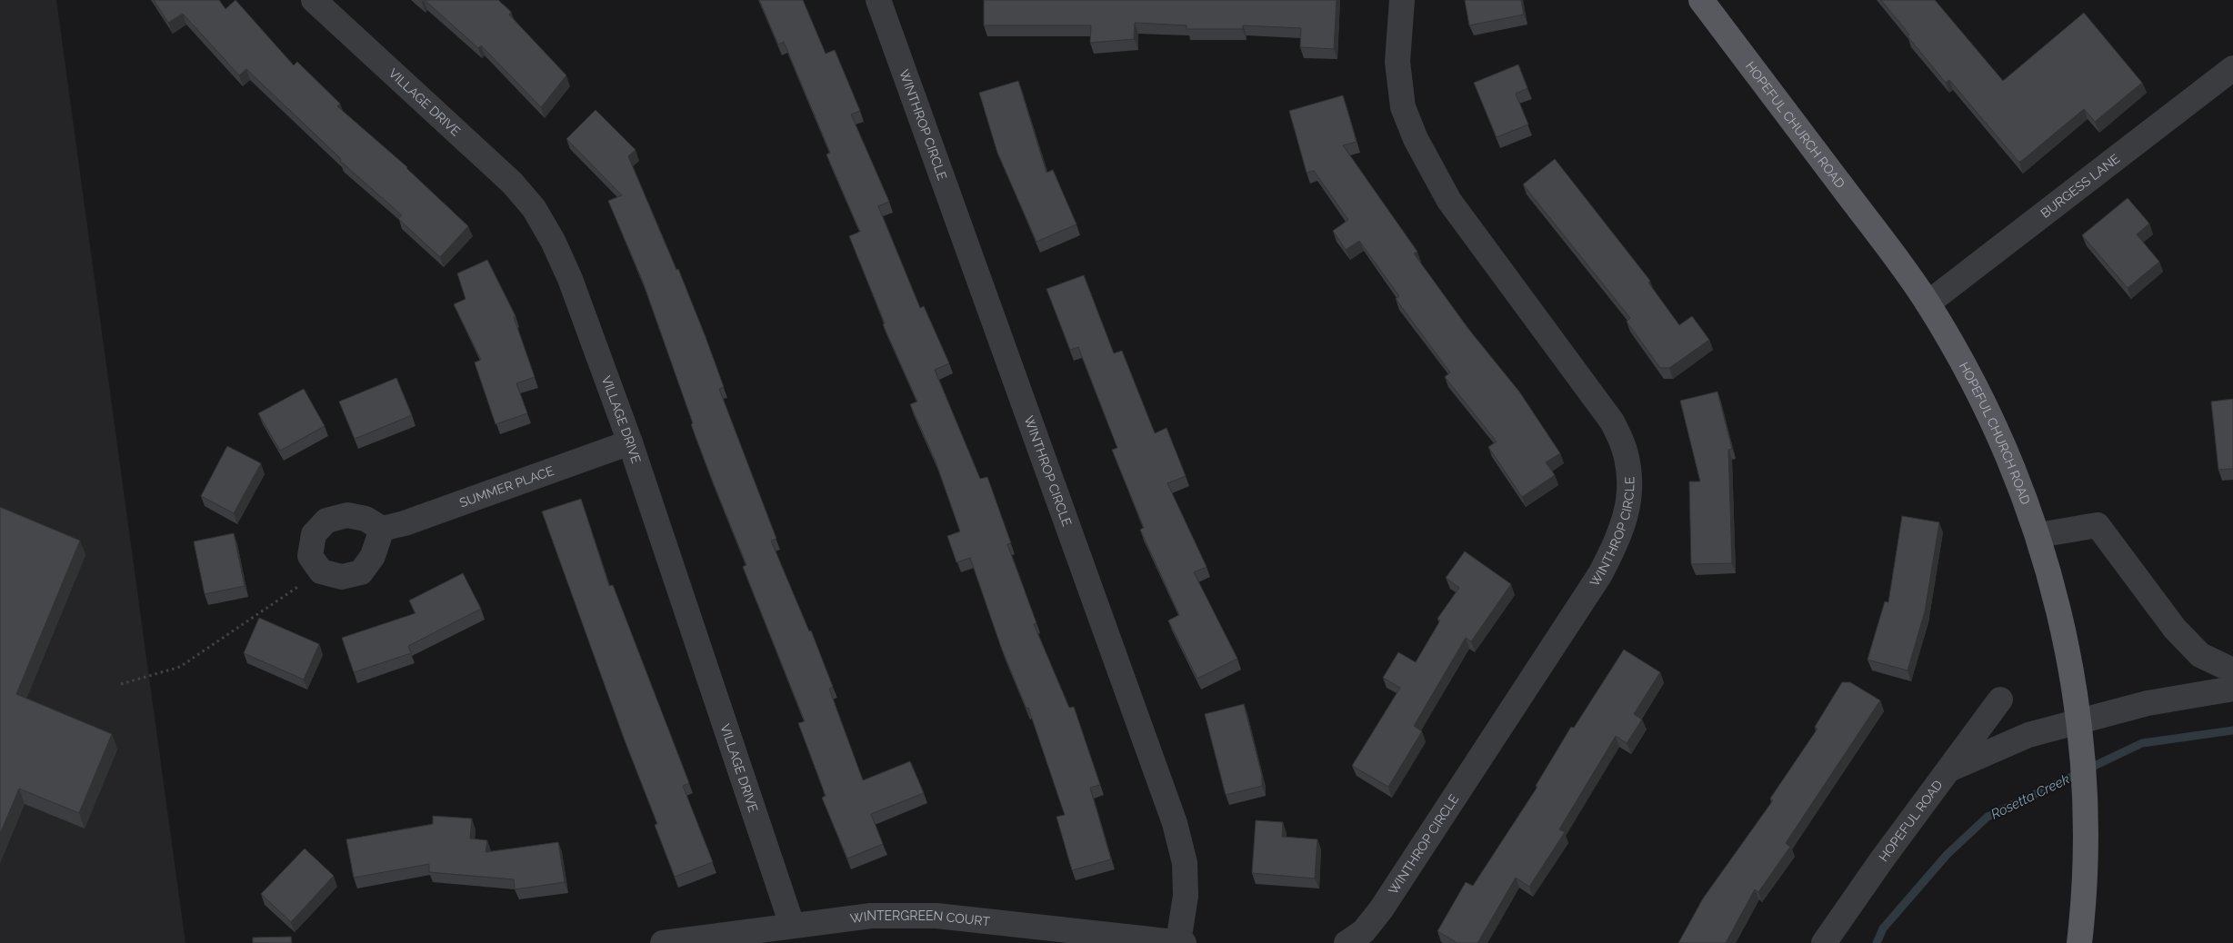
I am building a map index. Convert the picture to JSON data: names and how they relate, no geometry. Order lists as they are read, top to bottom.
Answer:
{
  "streets": {
    "main road": ["HOPEFUL CHURCH ROAD"],
    "street": [
      "VILLAGE DRIVE",
      "WINTHROP CIRCLE",
      "BURGESS LANE",
      "SUMMER PLACE",
      "HOPEFUL ROAD",
      "WINTERGREEN COURT"
    ]
  },
  "crossings": [
    ["VILLAGE DRIVE", "SUMMER PLACE"],
    ["VILLAGE DRIVE", "WINTERGREEN COURT"],
    ["WINTHROP CIRCLE", "WINTERGREEN COURT"],
    ["HOPEFUL CHURCH ROAD", "BURGESS LANE"]
  ],
  "water": ["Rosetta Creek"]
}
